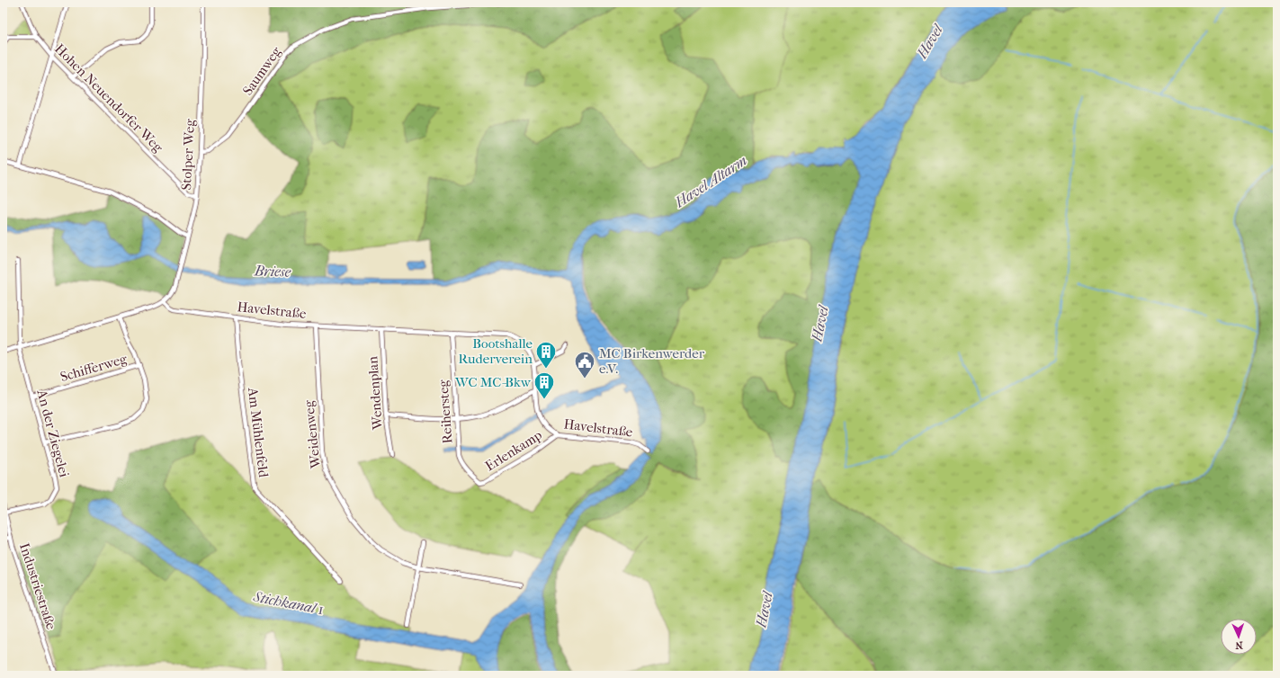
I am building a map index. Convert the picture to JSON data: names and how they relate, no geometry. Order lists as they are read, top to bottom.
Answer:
{
  "streets": {
    "street": [
      "Saumweg",
      "Hohen Neuendorfer Weg",
      "Stolper Weg",
      "Havelstraße",
      "Schifferweg",
      "Wendenplan",
      "Reihersteg",
      "Am Mühlenfeld",
      "An der Ziegelei",
      "Weidenweg",
      "Erlenkamp",
      "Industriestraße"
    ]
  },
  "crossings": [
    ["Saumweg", "Stolper Weg"],
    ["Hohen Neuendorfer Weg", "Stolper Weg"],
    ["Stolper Weg", "Havelstraße"],
    ["Havelstraße", "Wendenplan"],
    ["Havelstraße", "Reihersteg"],
    ["Havelstraße", "Am Mühlenfeld"],
    ["Havelstraße", "Weidenweg"],
    ["Havelstraße", "Erlenkamp"],
    ["Schifferweg", "An der Ziegelei"],
    ["Reihersteg", "Erlenkamp"],
    ["An der Ziegelei", "Industriestraße"]
  ],
  "water": [
    "Havel",
    "Havel Altarm",
    "Briese",
    "Stichkanal 1"
  ],
  "places": {
    "building": ["Bootshalle Ruderverein", "WC MC-Bkw"],
    "public building": ["MC Birkenwerder e.V."]
  },
  "north": "bottom"
}
